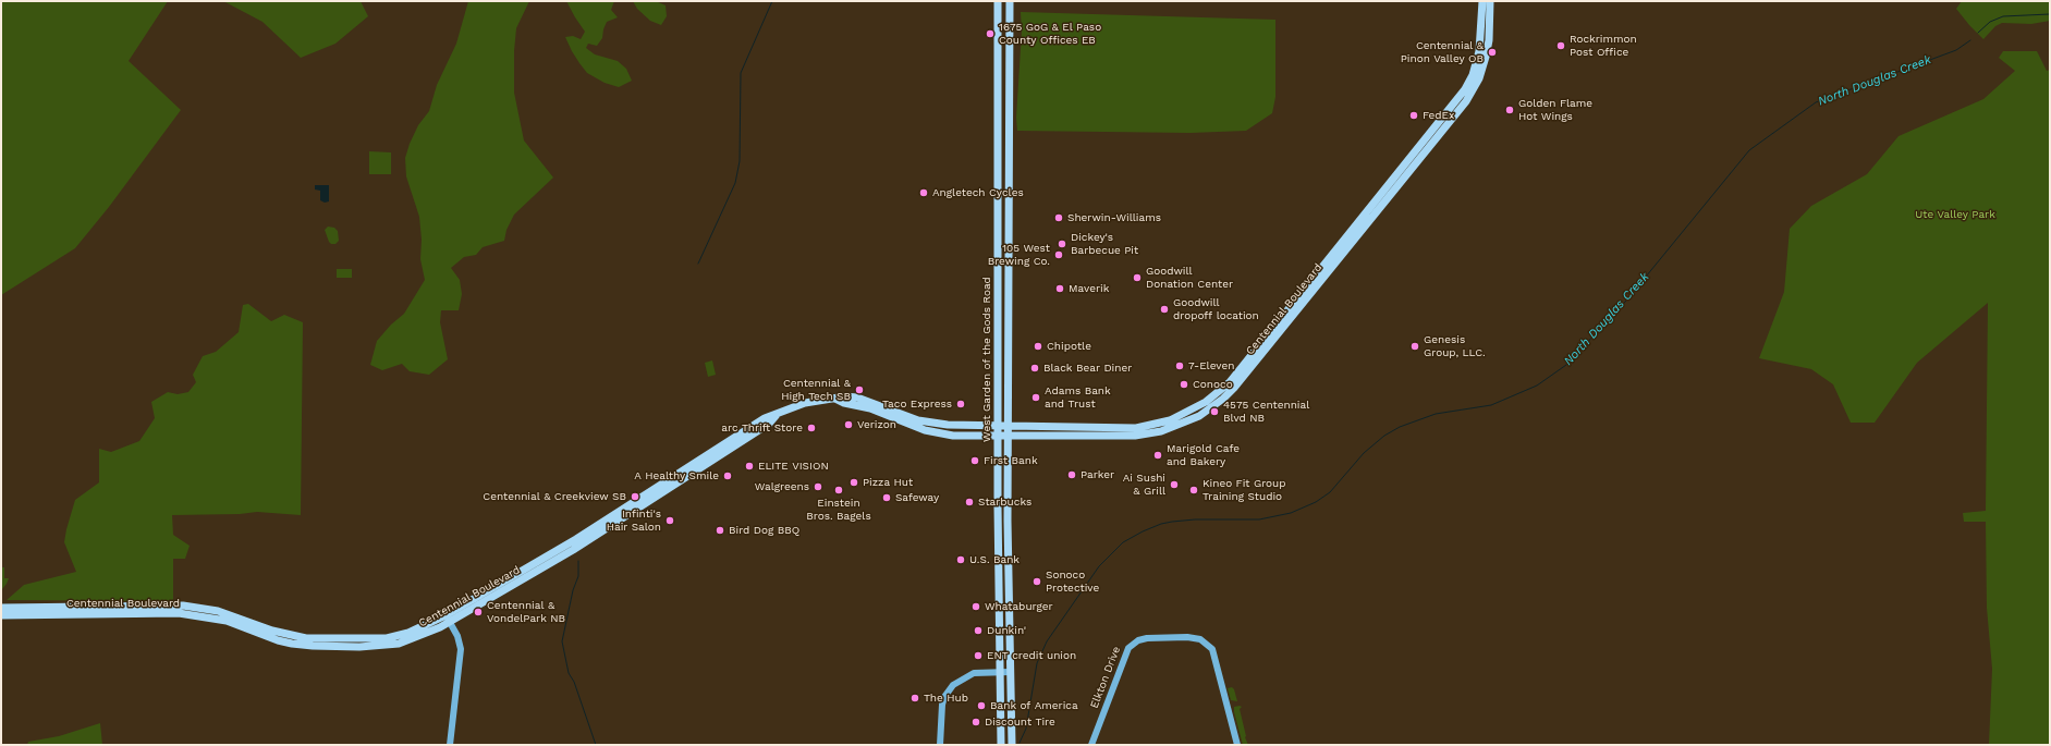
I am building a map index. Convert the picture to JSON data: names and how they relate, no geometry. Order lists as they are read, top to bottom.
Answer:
{
  "streets": {
    "main road": ["Centennial Boulevard", "West Garden of the Gods Road"],
    "street": ["Elkton Drive"]
  },
  "crossings": [
    ["Centennial Boulevard", "West Garden of the Gods Road"]
  ],
  "water": ["North Douglas Creek"],
  "parks": ["Ute Valley Park"],
  "places": [
    "1675 GoG & El Paso County Offices EB",
    "Rockrimmon Post Office",
    "Centennial & Pinon Valley OB",
    "Golden Flame Hot Wings",
    "FedEx",
    "Angletech Cycles",
    "Sherwin-Williams",
    "Dickey's Barbecue Pit",
    "105 West Brewing Co.",
    "Goodwill Donation Center",
    "Maverik",
    "Goodwill dropoff location",
    "Chipotle",
    "Genesis Group, LLC.",
    "7-Eleven",
    "Black Bear Diner",
    "Conoco",
    "Centennial & High Tech SB",
    "Adams Bank and Trust",
    "Taco Express",
    "4575 Centennial Blvd NB",
    "Verizon",
    "arc Thrift Store",
    "Marigold Cafe and Bakery",
    "First Bank",
    "ELITE VISION",
    "Parker",
    "A Healthy Smile",
    "Pizza Hut",
    "Ai Sushi & Grill",
    "Walgreens",
    "Einstein Bros. Bagels",
    "Kineo Fit Group Training Studio",
    "Centennial & Creekview SB",
    "Safeway",
    "Starbucks",
    "Infinti's Hair Salon",
    "Bird Dog BBQ",
    "U.S. Bank",
    "Sonoco Protective",
    "Whataburger",
    "Centennial & VondelPark NB",
    "Dunkin'",
    "ENT credit union",
    "The Hub",
    "Bank of America",
    "Discount Tire"
  ]
}
